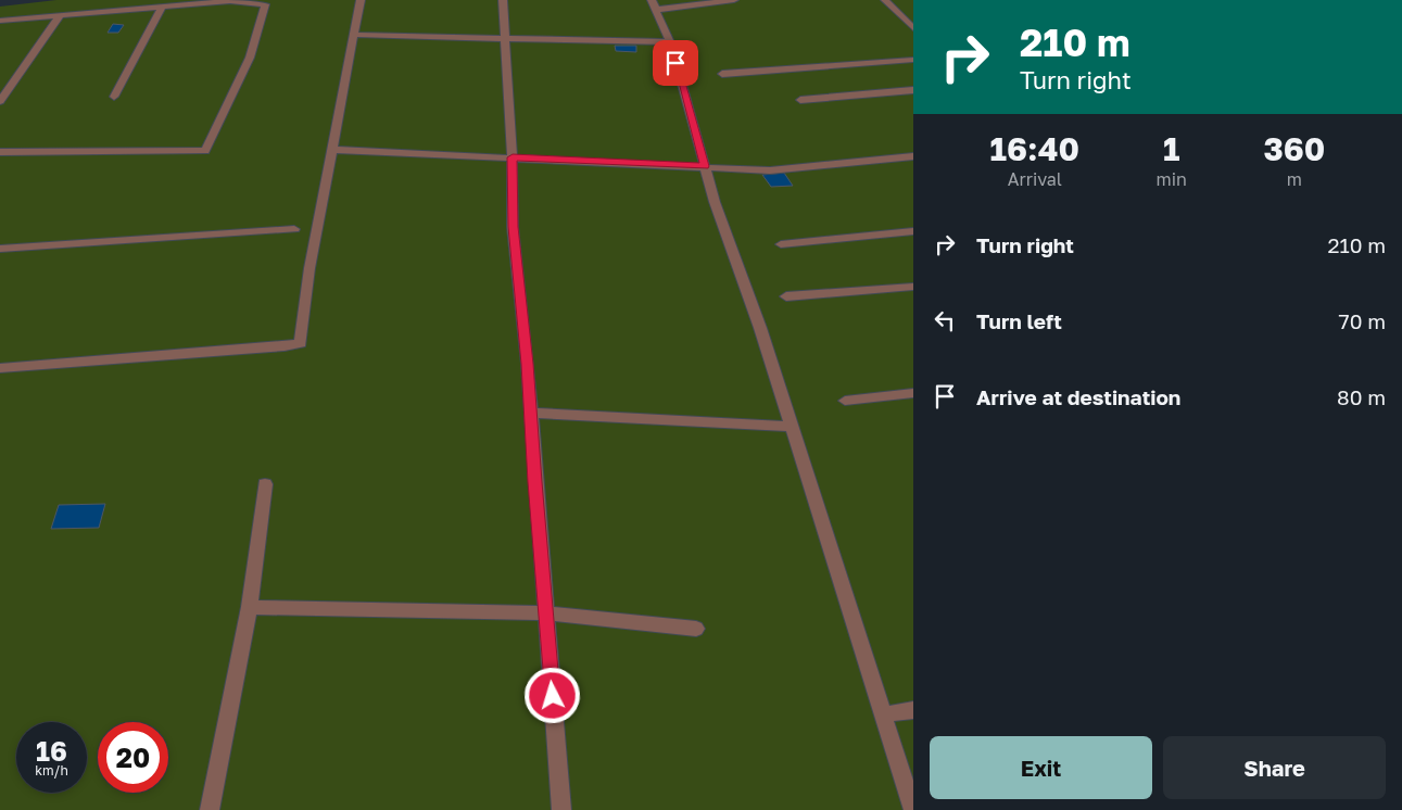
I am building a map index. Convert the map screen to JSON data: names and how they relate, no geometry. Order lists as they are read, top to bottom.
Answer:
{
  "page": {
    "turn": ["210 m", "Turn right"],
    "eta": [
      "16:40",
      "Arrival",
      "1",
      "min",
      "360",
      "m"
    ],
    "list": [
      {
        "name": "Turn right",
        "value": "210 m"
      },
      {
        "name": "Turn left",
        "value": "70 m"
      },
      {
        "name": "Arrive at destination",
        "value": "80 m"
      }
    ],
    "speed": "16 km/h",
    "limit": "20",
    "buttons": ["Exit", "Share"]
  }
}
